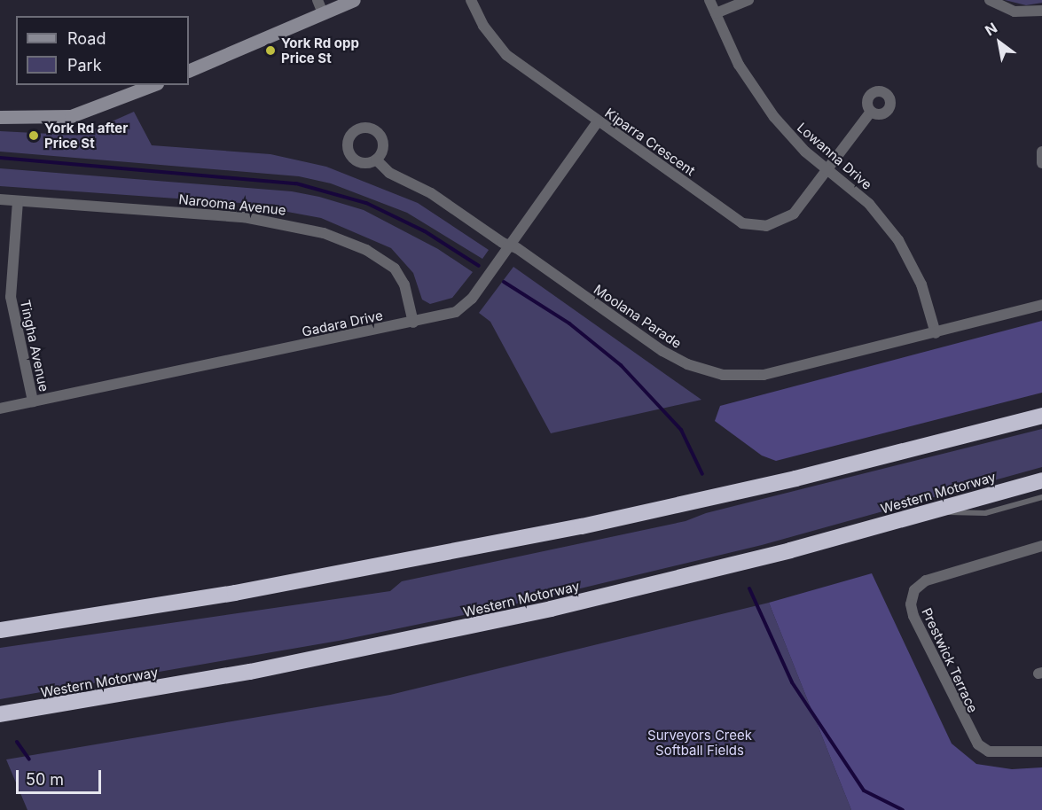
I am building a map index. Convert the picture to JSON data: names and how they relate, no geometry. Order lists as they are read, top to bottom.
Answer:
{
  "streets": {
    "highway": ["Western Motorway"],
    "street": [
      "Kiparra Crescent",
      "Lowanna Drive",
      "Narooma Avenue",
      "Moolana Parade",
      "Gadara Drive",
      "Tingha Avenue",
      "Prestwick Terrace"
    ]
  },
  "crossings": [
    ["Kiparra Crescent", "Lowanna Drive"],
    ["Kiparra Crescent", "Gadara Drive"],
    ["Lowanna Drive", "Moolana Parade"],
    ["Narooma Avenue", "Gadara Drive"],
    ["Narooma Avenue", "Tingha Avenue"],
    ["Moolana Parade", "Gadara Drive"],
    ["Gadara Drive", "Tingha Avenue"]
  ],
  "parks": ["Surveyors Creek Softball Fields"],
  "places": ["York Rd opp Price St", "York Rd after Price St"],
  "legend": ["Road", "Park"],
  "scale_bar": "50 m",
  "north": "top left"
}
